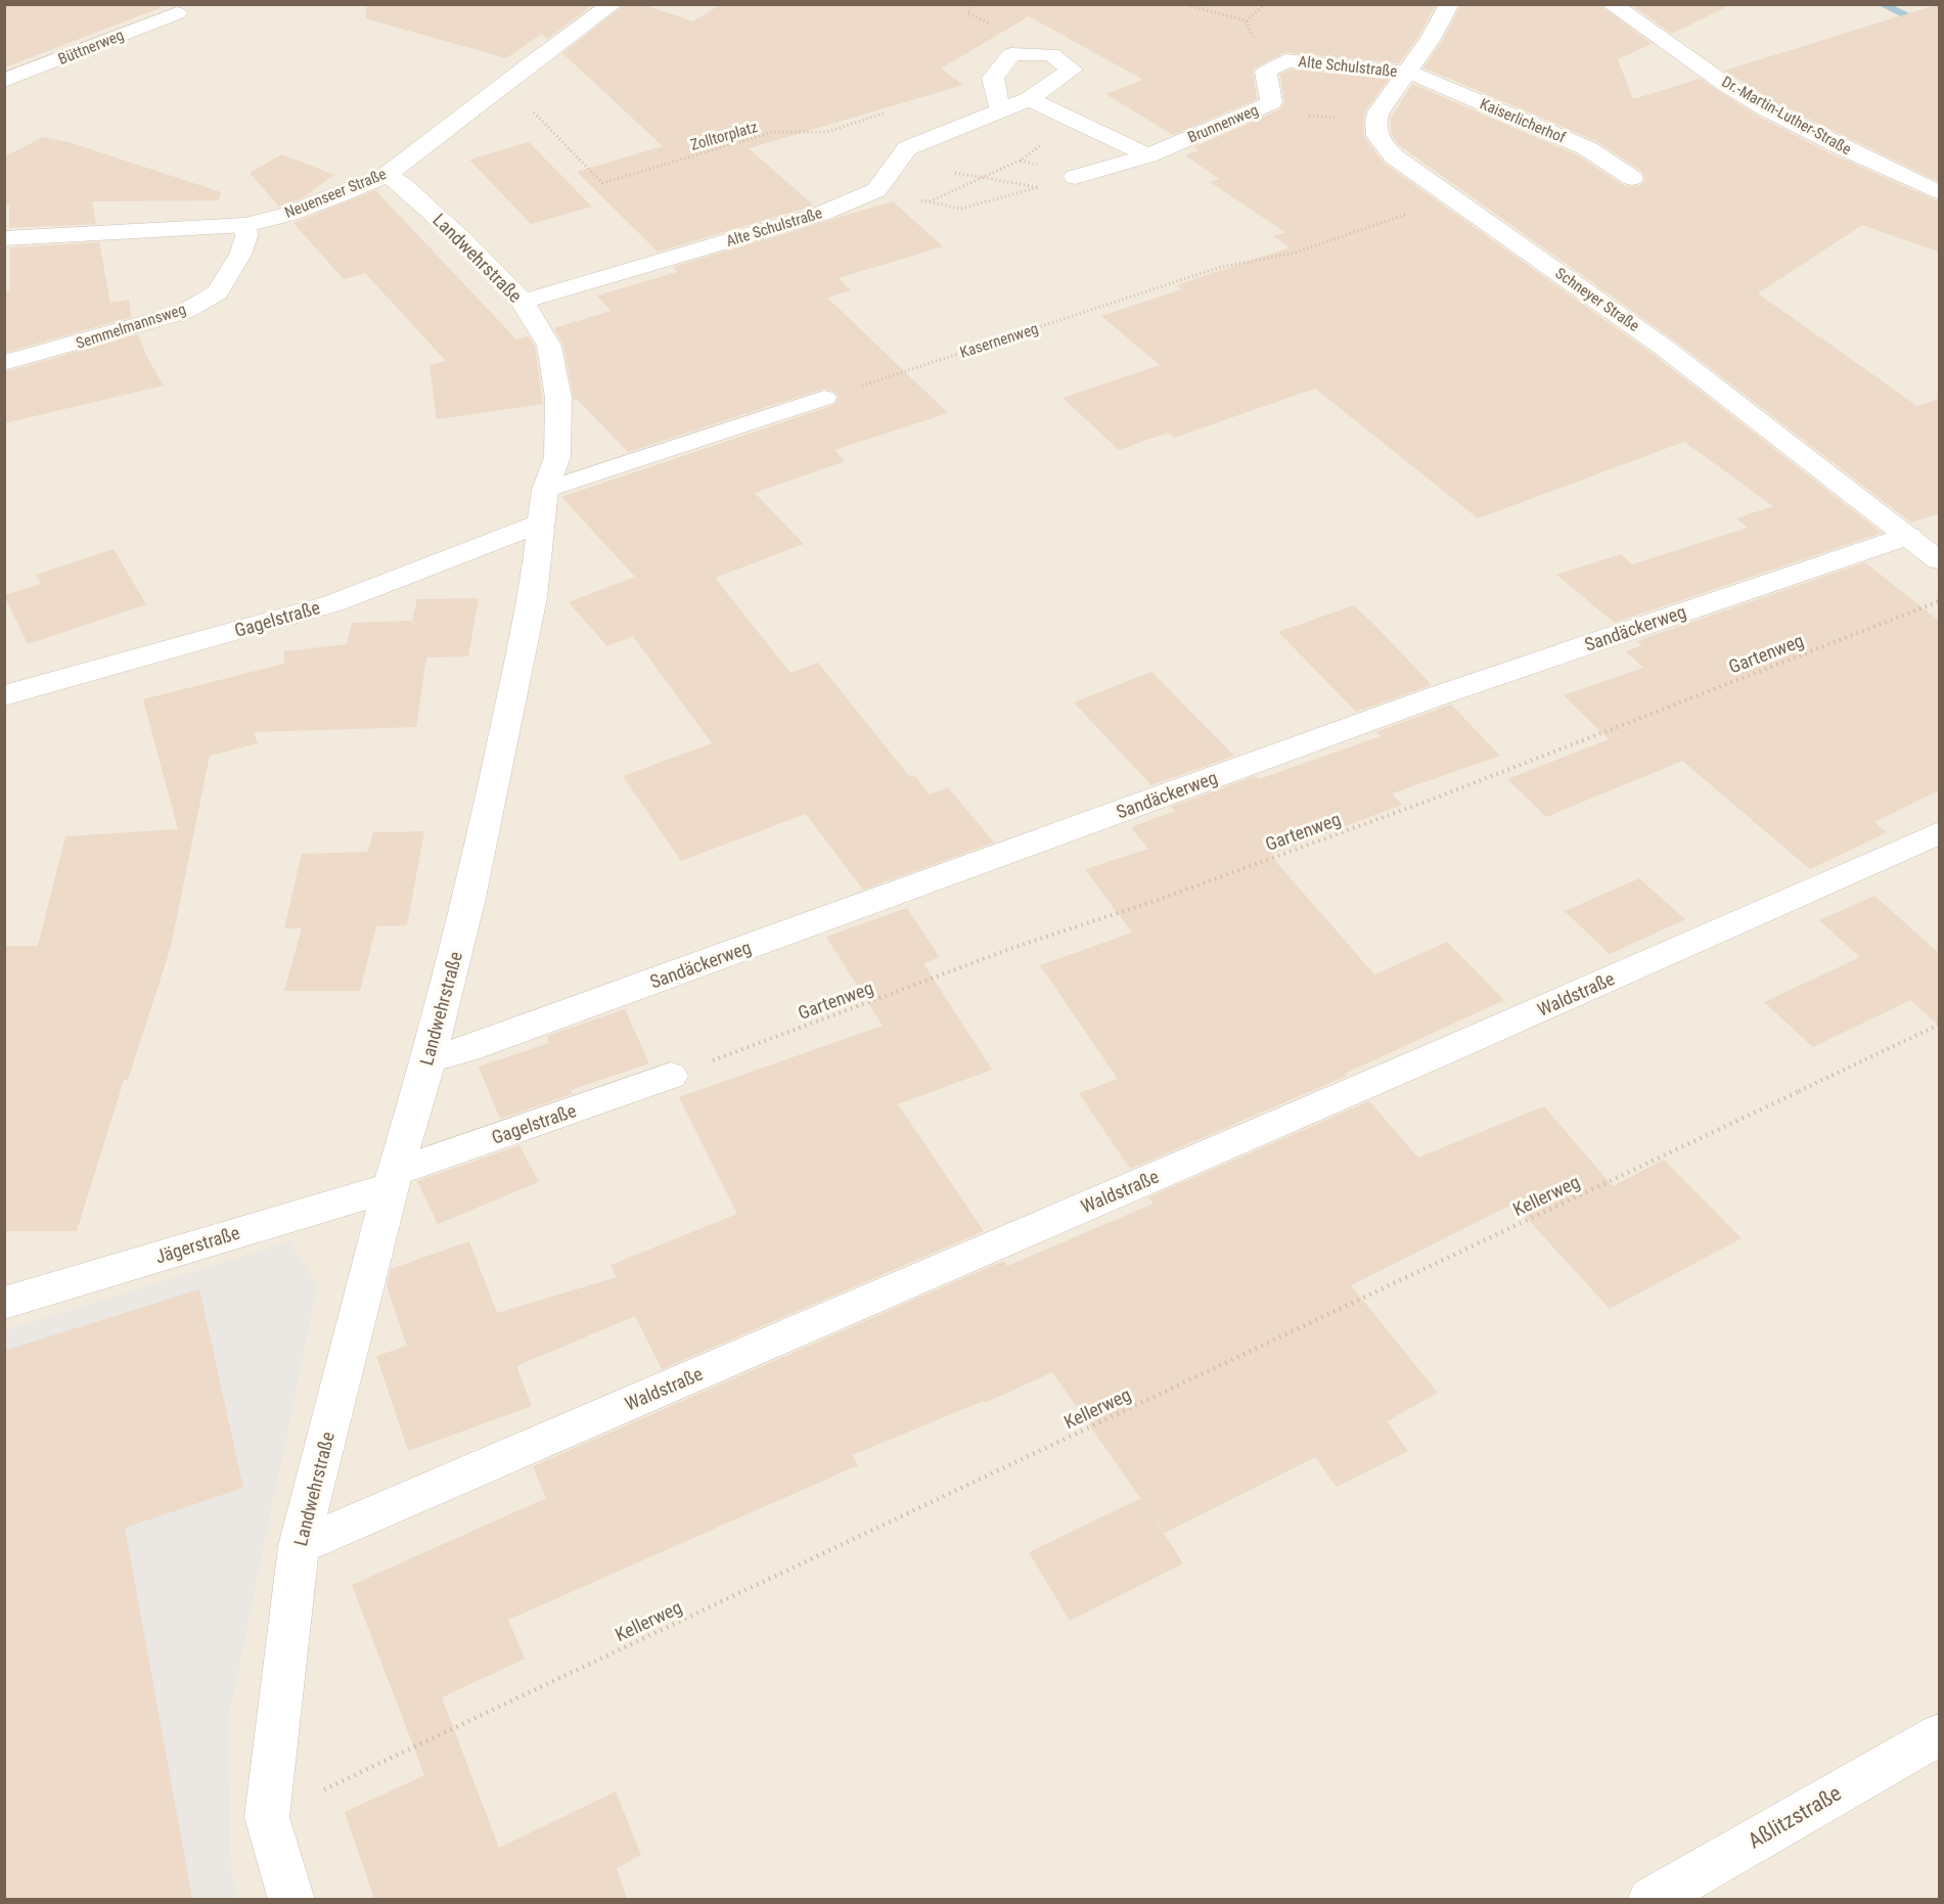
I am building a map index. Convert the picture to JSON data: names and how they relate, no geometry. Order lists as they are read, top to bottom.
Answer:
{
  "streets": {
    "street": [
      "Büttnerweg",
      "Alte Schulstraße",
      "Dr.-Martin-Luther-Straße",
      "Kaiserlicherhof",
      "Brunnenweg",
      "Neuenseer Straße",
      "Landwehrstraße",
      "Schneyer Straße",
      "Gagelstraße",
      "Sandäckerweg",
      "Waldstraße",
      "Jägerstraße",
      "Aßlitzstraße"
    ],
    "lane": ["Semmelmannsweg"],
    "path": [
      "Zolltorplatz",
      "Kasernenweg",
      "Gartenweg",
      "Kellerweg"
    ]
  },
  "crossings": [
    ["Alte Schulstraße", "Kaiserlicherhof"],
    ["Alte Schulstraße", "Landwehrstraße"],
    ["Brunnenweg", "Schneyer Straße"],
    ["Zolltorplatz", "Neuenseer Straße"],
    ["Neuenseer Straße", "Landwehrstraße"],
    ["Neuenseer Straße", "Semmelmannsweg"],
    ["Landwehrstraße", "Gagelstraße"],
    ["Landwehrstraße", "Sandäckerweg"],
    ["Landwehrstraße", "Waldstraße"],
    ["Landwehrstraße", "Kellerweg"],
    ["Landwehrstraße", "Jägerstraße"],
    ["Schneyer Straße", "Kasernenweg"],
    ["Schneyer Straße", "Sandäckerweg"],
    ["Gagelstraße", "Gartenweg"],
    ["Gagelstraße", "Jägerstraße"]
  ]
}
